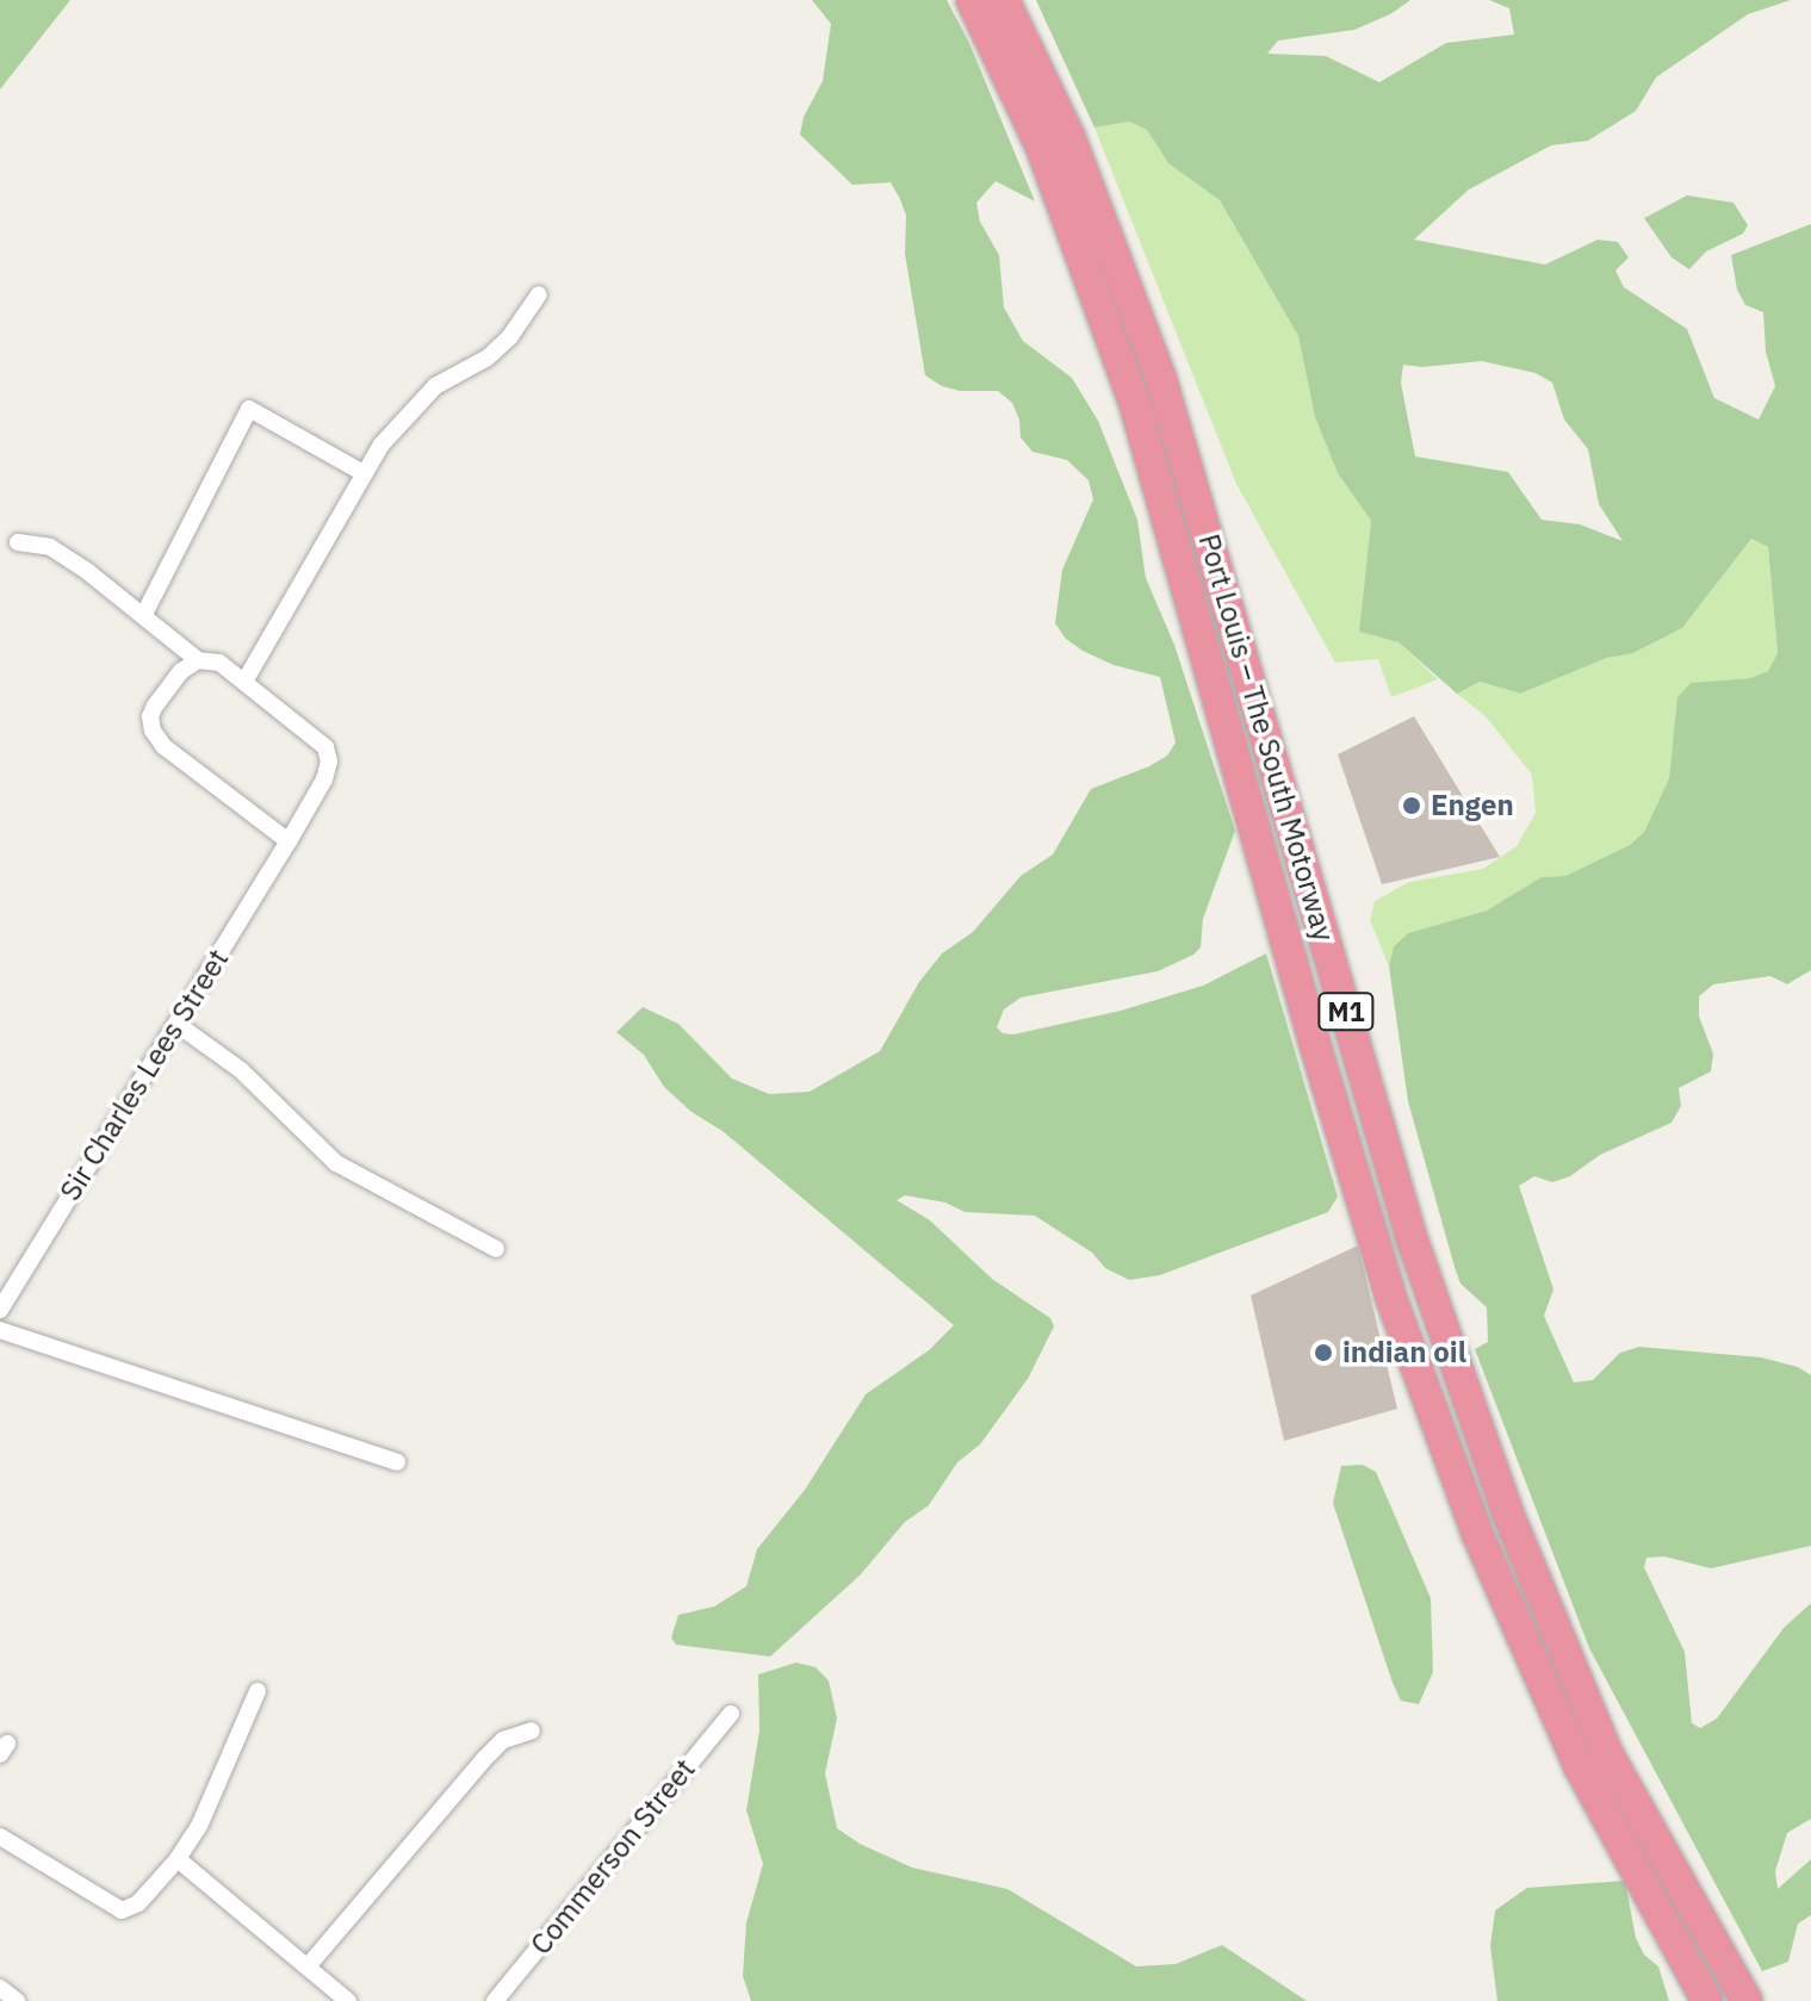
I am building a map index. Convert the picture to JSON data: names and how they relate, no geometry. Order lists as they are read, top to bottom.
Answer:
{
  "streets": {
    "highway": ["Port Louis – The South Motorway", "M1"],
    "street": ["Sir Charles Lees Street", "Commerson Street"]
  },
  "places": ["Engen", "indian oil"]
}
